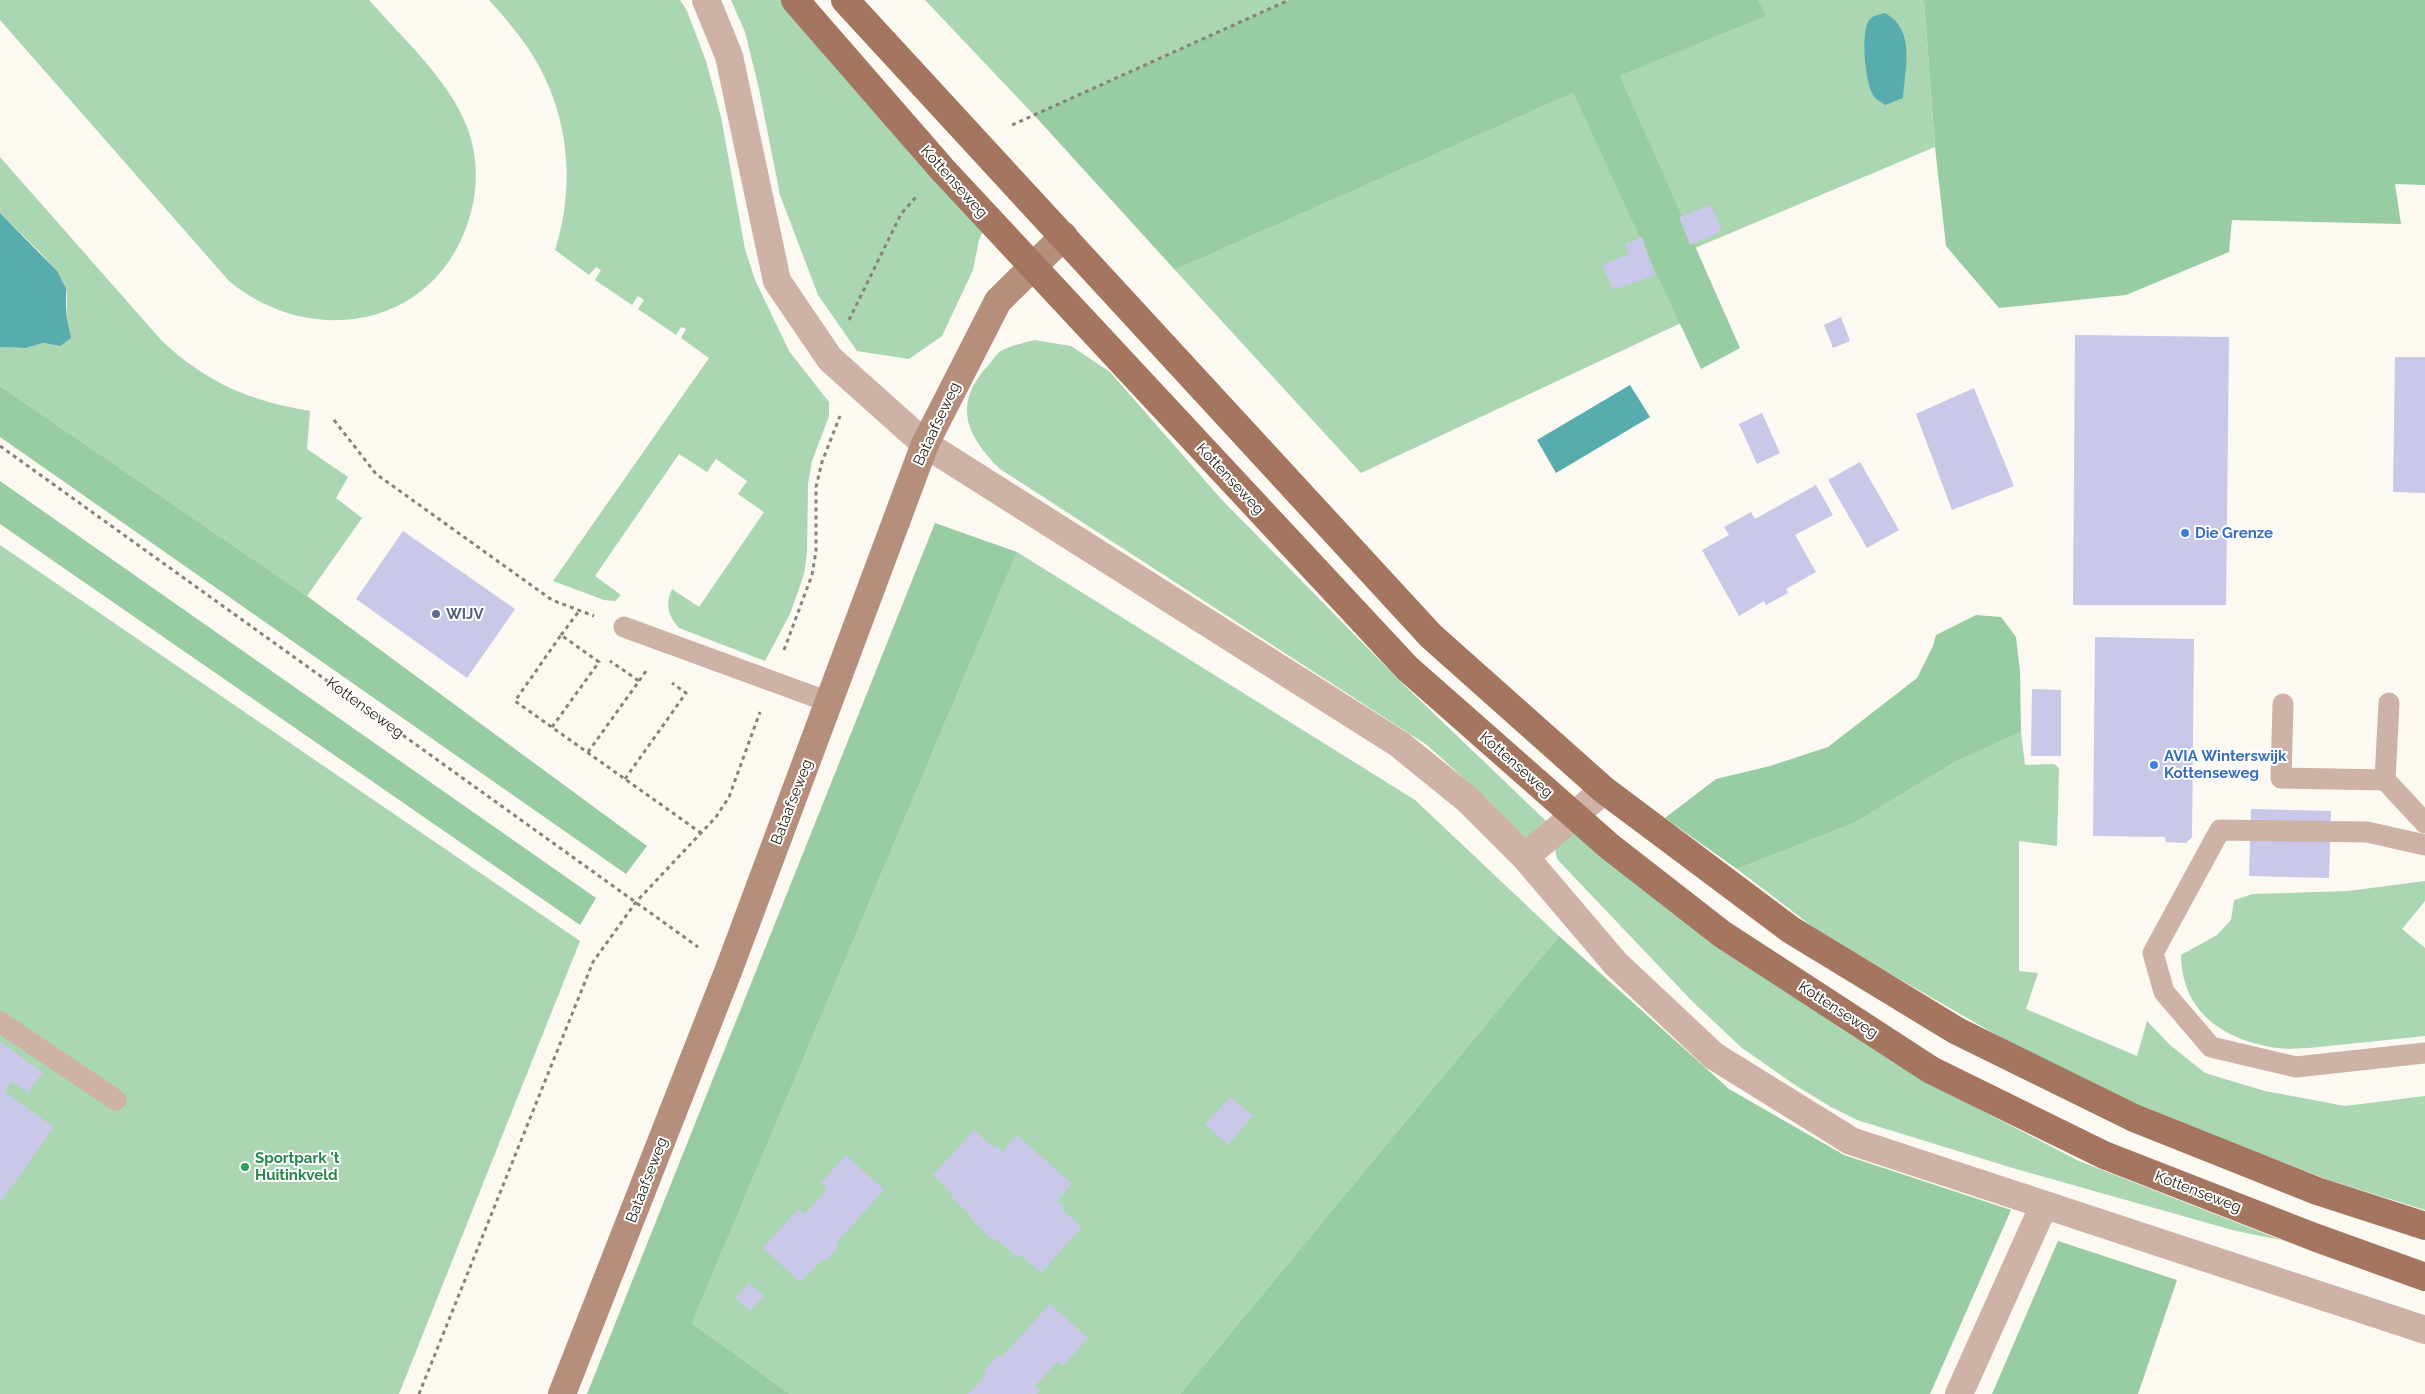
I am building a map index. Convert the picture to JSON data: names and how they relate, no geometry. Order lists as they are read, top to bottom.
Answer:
{
  "streets": {
    "main road": ["Kottenseweg", "Bataafseweg"]
  },
  "crossings": [
    ["Kottenseweg", "Bataafseweg"]
  ],
  "places": [
    "Die Grenze",
    "WIJV",
    "AVIA Winterswijk Kottenseweg",
    "Sportpark 't Huitinkveld"
  ]
}
